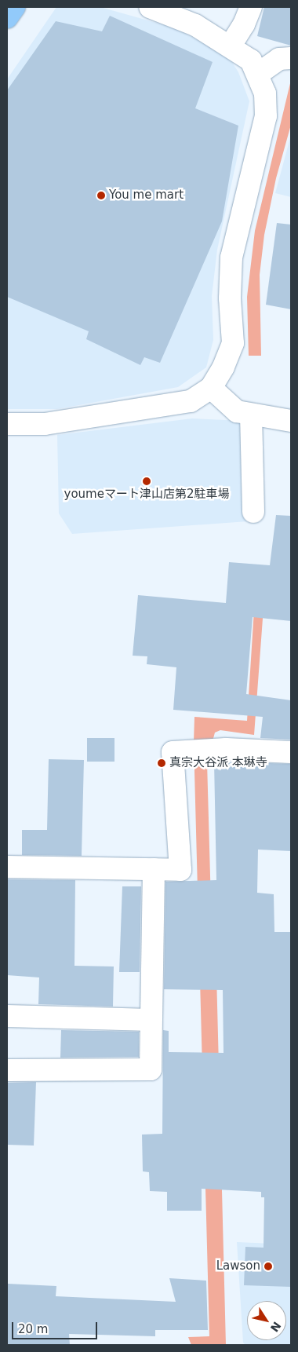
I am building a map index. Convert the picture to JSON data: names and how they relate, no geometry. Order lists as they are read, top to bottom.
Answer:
{
  "places": [
    "You me mart",
    "youmeマート津山店第2駐車場",
    "真宗大谷派 本琳寺",
    "Lawson"
  ],
  "scale_bar": "20 m",
  "north": "bottom right"
}
